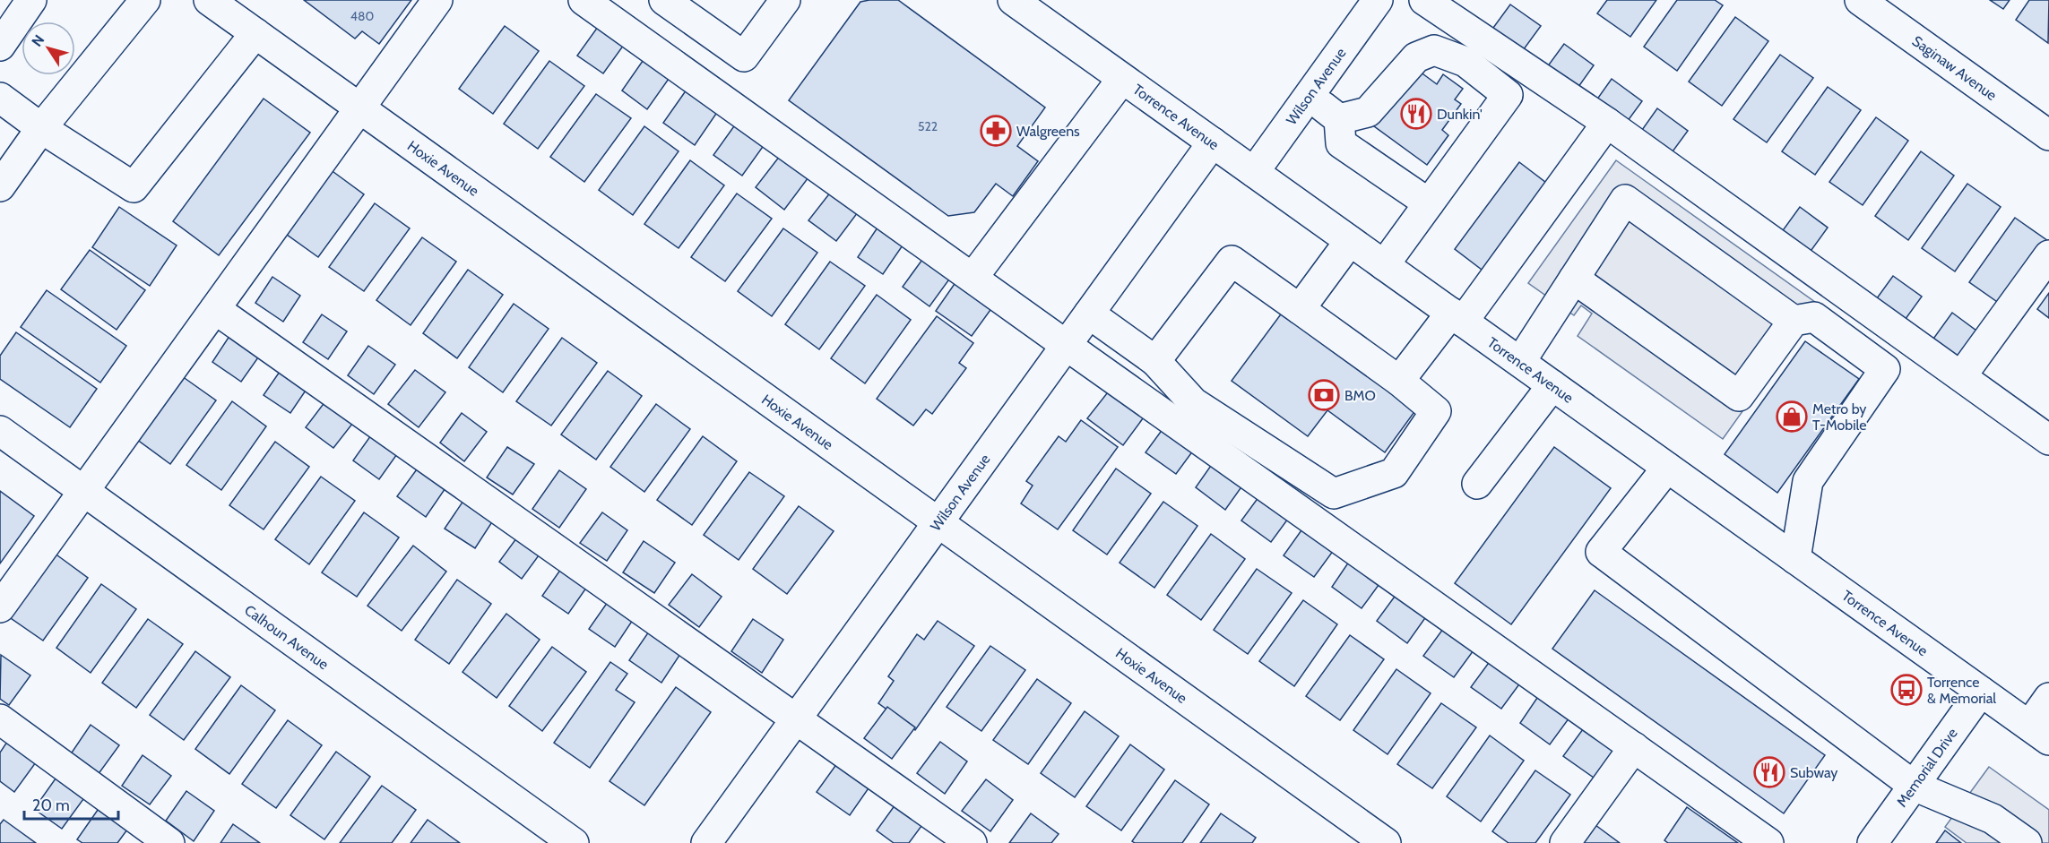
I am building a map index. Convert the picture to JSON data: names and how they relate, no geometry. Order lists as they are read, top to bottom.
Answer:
{
  "streets": {
    "street": [
      "Saginaw Avenue",
      "Wilson Avenue",
      "Torrence Avenue",
      "Hoxie Avenue",
      "Calhoun Avenue",
      "Memorial Drive"
    ]
  },
  "crossings": [
    ["Wilson Avenue", "Torrence Avenue"],
    ["Wilson Avenue", "Hoxie Avenue"],
    ["Torrence Avenue", "Memorial Drive"]
  ],
  "places": {
    "restaurant": ["Dunkin'", "Subway"],
    "pharmacy": ["Walgreens"],
    "bank": ["BMO"],
    "shop": ["Metro by T-Mobile"],
    "bus stop": ["Torrence & Memorial"]
  },
  "house_numbers": ["480", "522"],
  "scale_bar": "20 m",
  "north": "top left"
}
